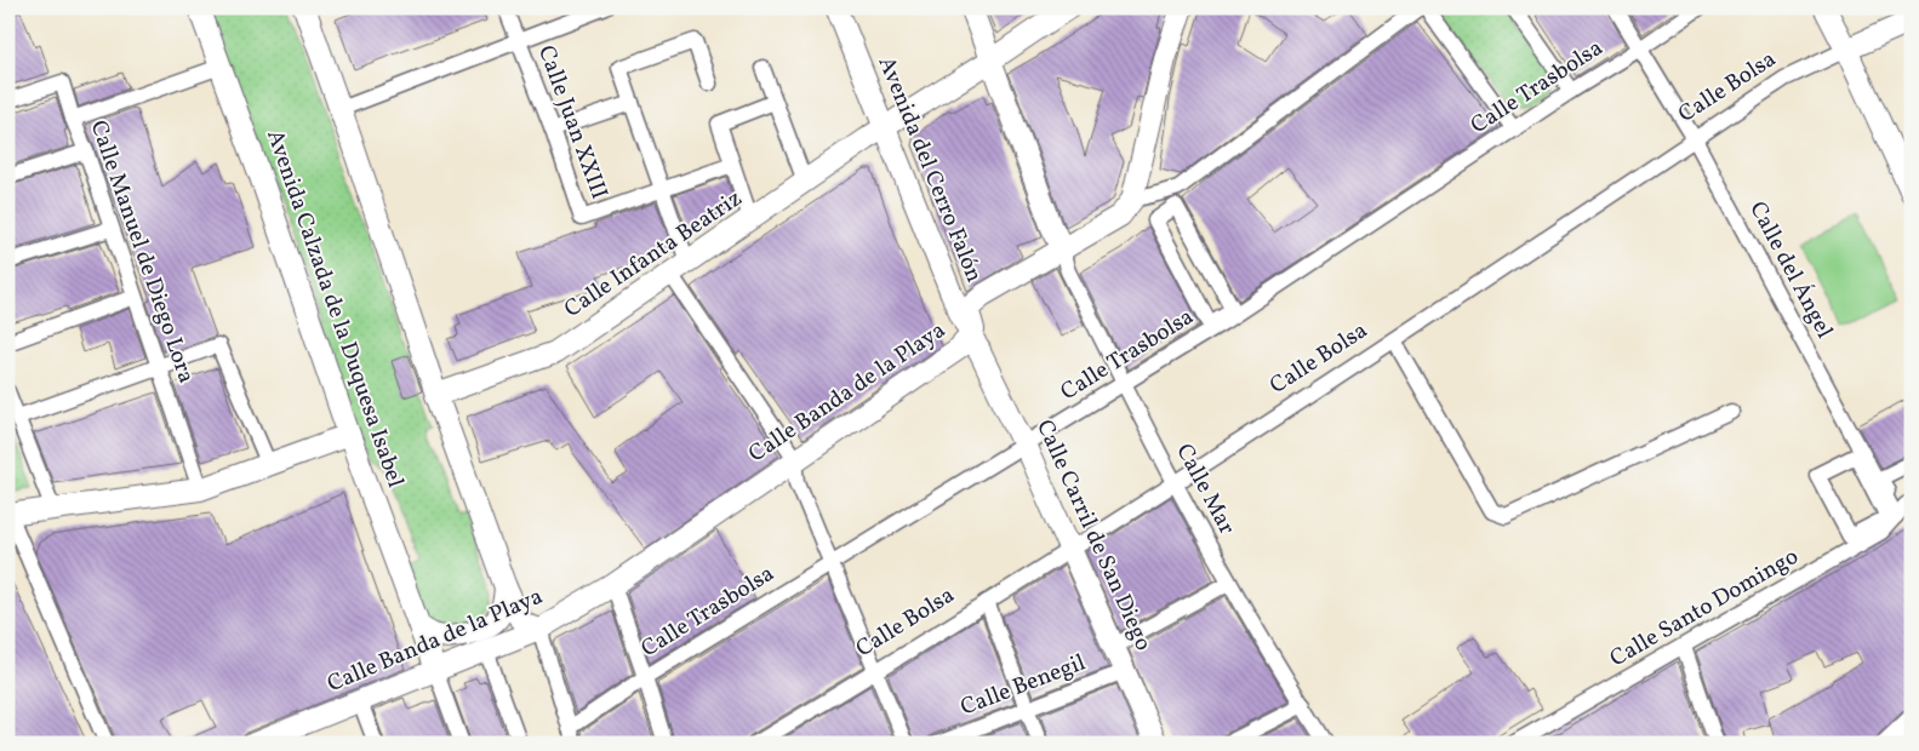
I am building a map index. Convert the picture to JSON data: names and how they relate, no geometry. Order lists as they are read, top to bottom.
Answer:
{
  "streets": {
    "street": [
      "Calle Trasbolsa",
      "Calle Bolsa",
      "Calle Juan XXIII",
      "Avenida del Cerro Falón",
      "Calle Manuel de Diego Lora",
      "Calle Infanta Beatriz",
      "Calle del Ángel",
      "Avenida Calzada de la Duquesa Isabel",
      "Calle Banda de la Playa",
      "Calle Mar",
      "Calle Carril de San Diego",
      "Calle Santo Domingo",
      "Calle Benegil"
    ]
  },
  "crossings": [
    ["Calle Trasbolsa", "Calle del Ángel"],
    ["Calle Trasbolsa", "Calle Mar"],
    ["Calle Trasbolsa", "Calle Carril de San Diego"],
    ["Calle Bolsa", "Calle del Ángel"],
    ["Calle Bolsa", "Calle Mar"],
    ["Calle Bolsa", "Calle Carril de San Diego"],
    ["Avenida del Cerro Falón", "Calle Infanta Beatriz"],
    ["Avenida del Cerro Falón", "Calle Banda de la Playa"],
    ["Avenida del Cerro Falón", "Calle Carril de San Diego"],
    ["Calle del Ángel", "Calle Santo Domingo"],
    ["Avenida Calzada de la Duquesa Isabel", "Calle Banda de la Playa"],
    ["Calle Banda de la Playa", "Calle Mar"],
    ["Calle Banda de la Playa", "Calle Carril de San Diego"],
    ["Calle Carril de San Diego", "Calle Benegil"]
  ]
}
